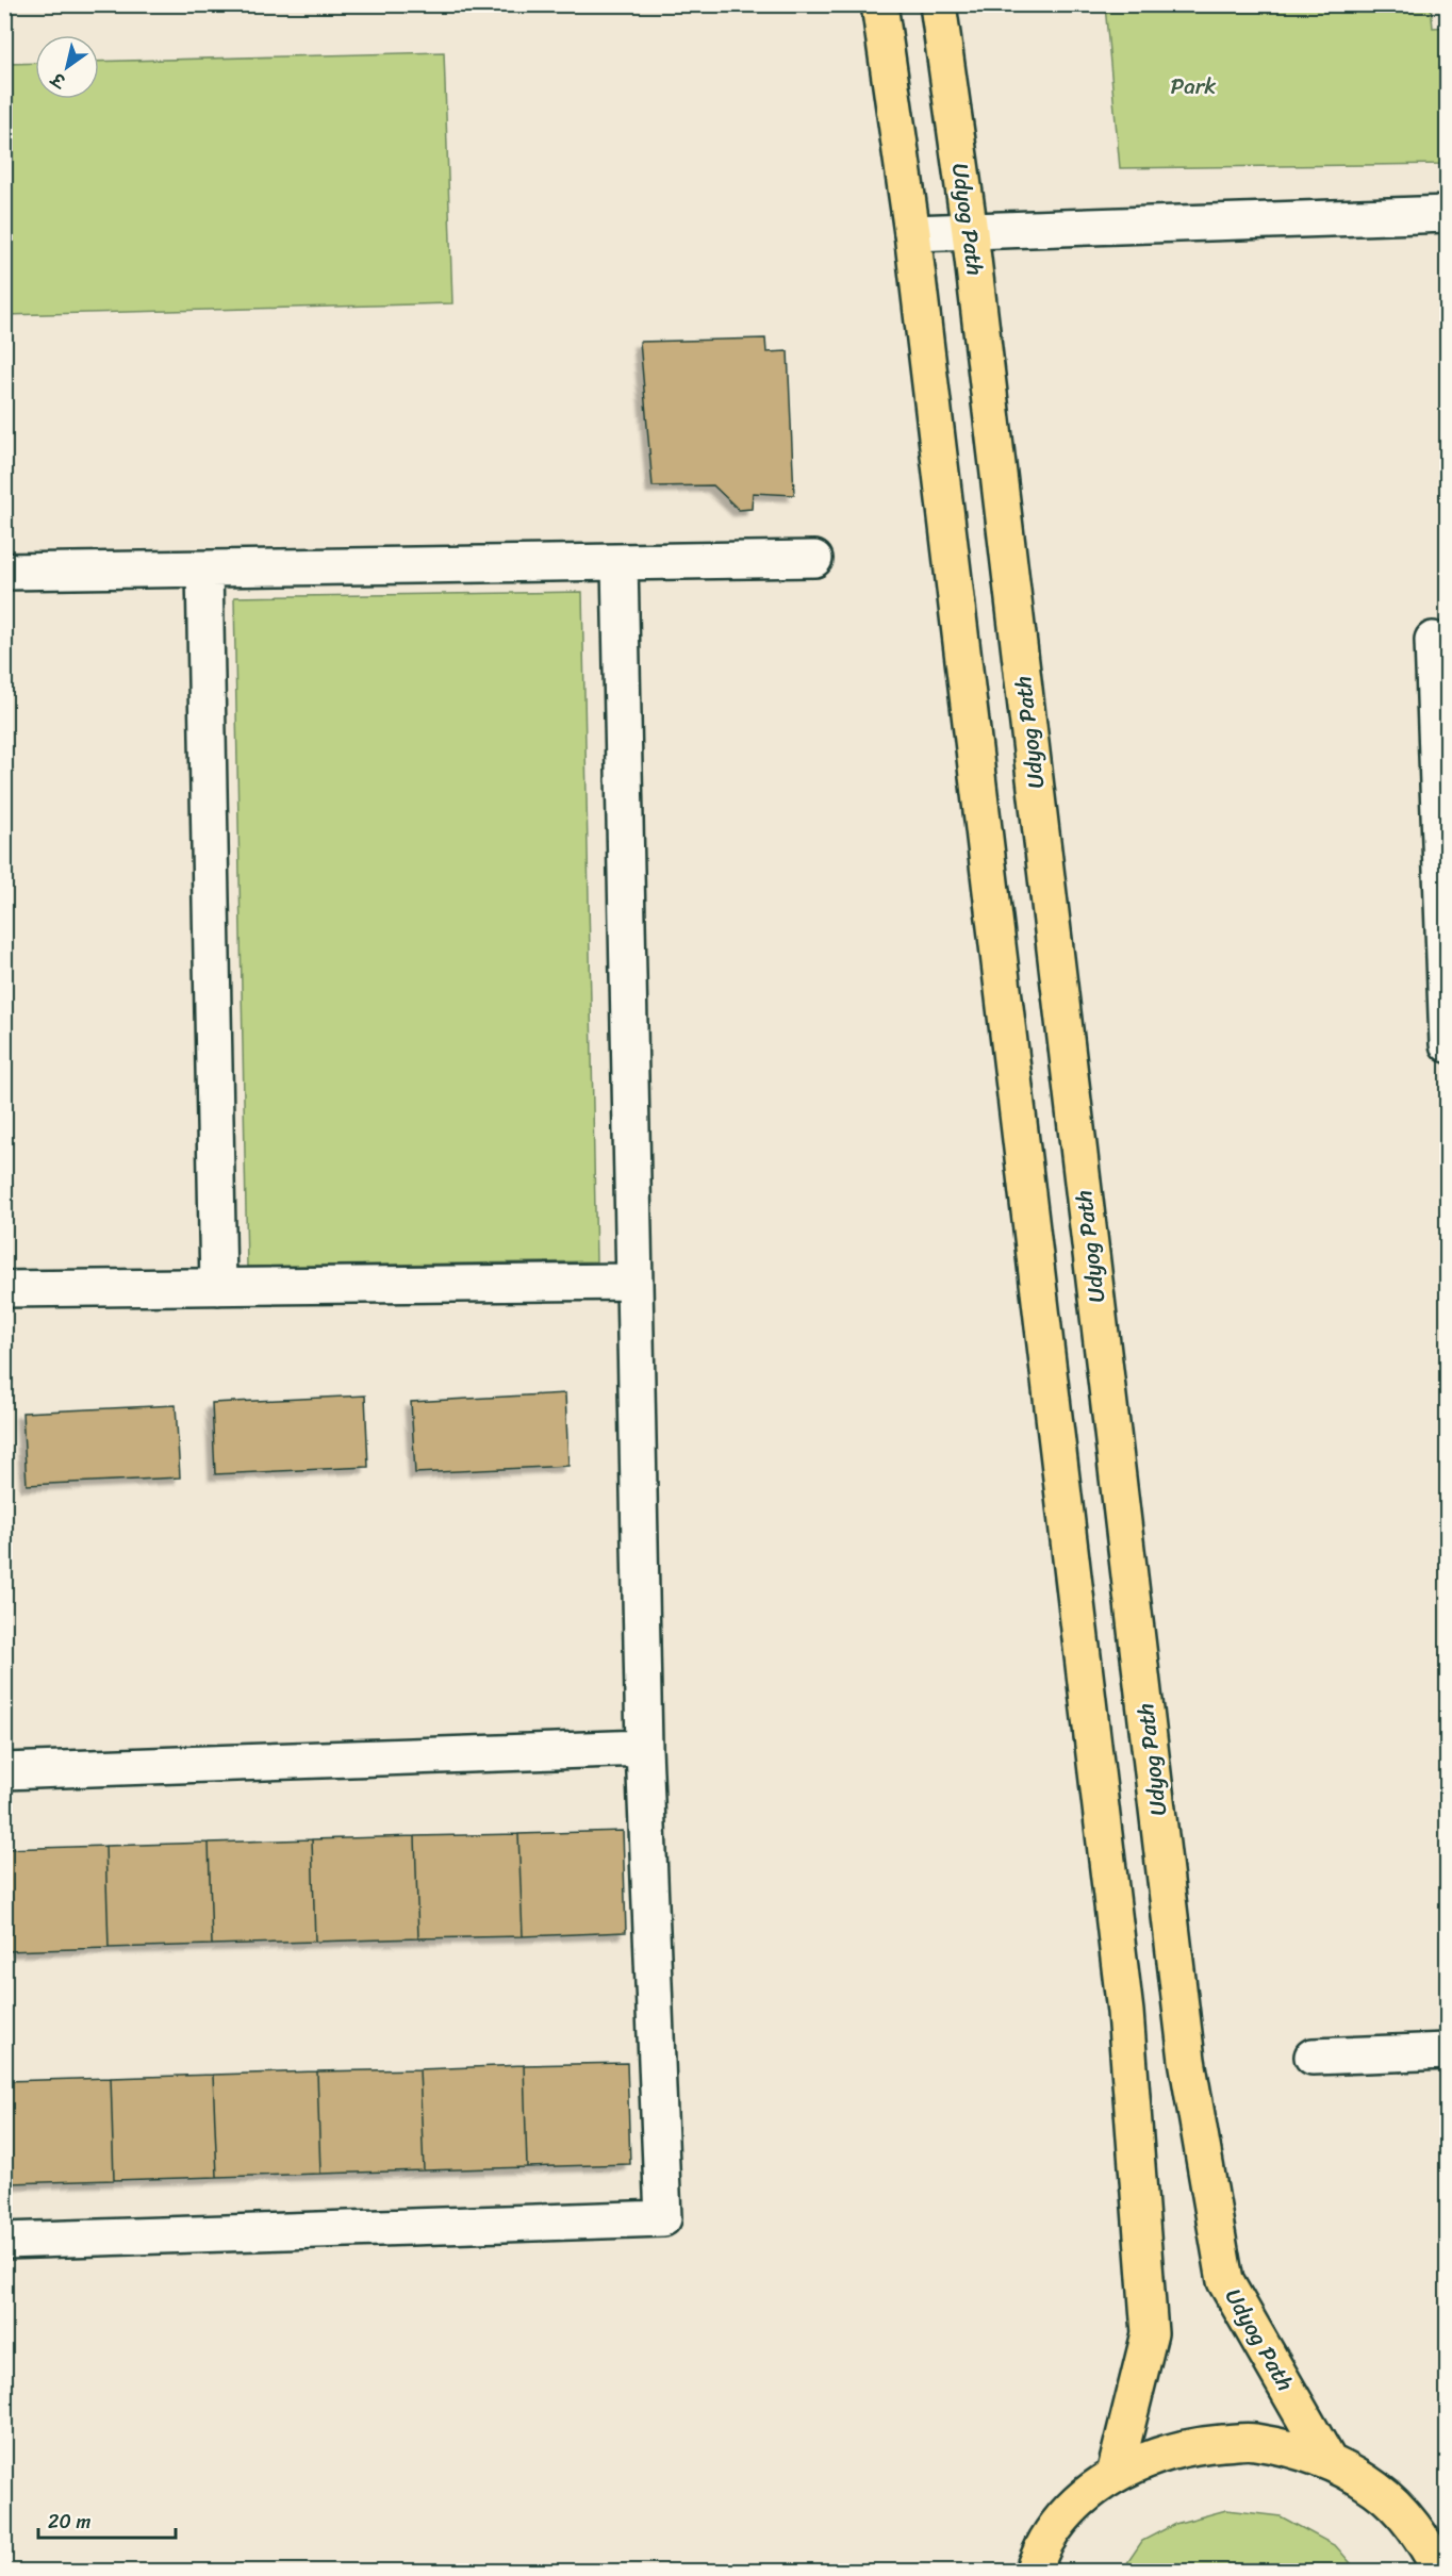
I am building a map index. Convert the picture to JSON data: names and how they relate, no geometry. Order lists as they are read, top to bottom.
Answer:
{
  "streets": {
    "main road": ["Udyog Path"]
  },
  "parks": ["Park"],
  "scale_bar": "20 m",
  "north": "bottom left"
}
